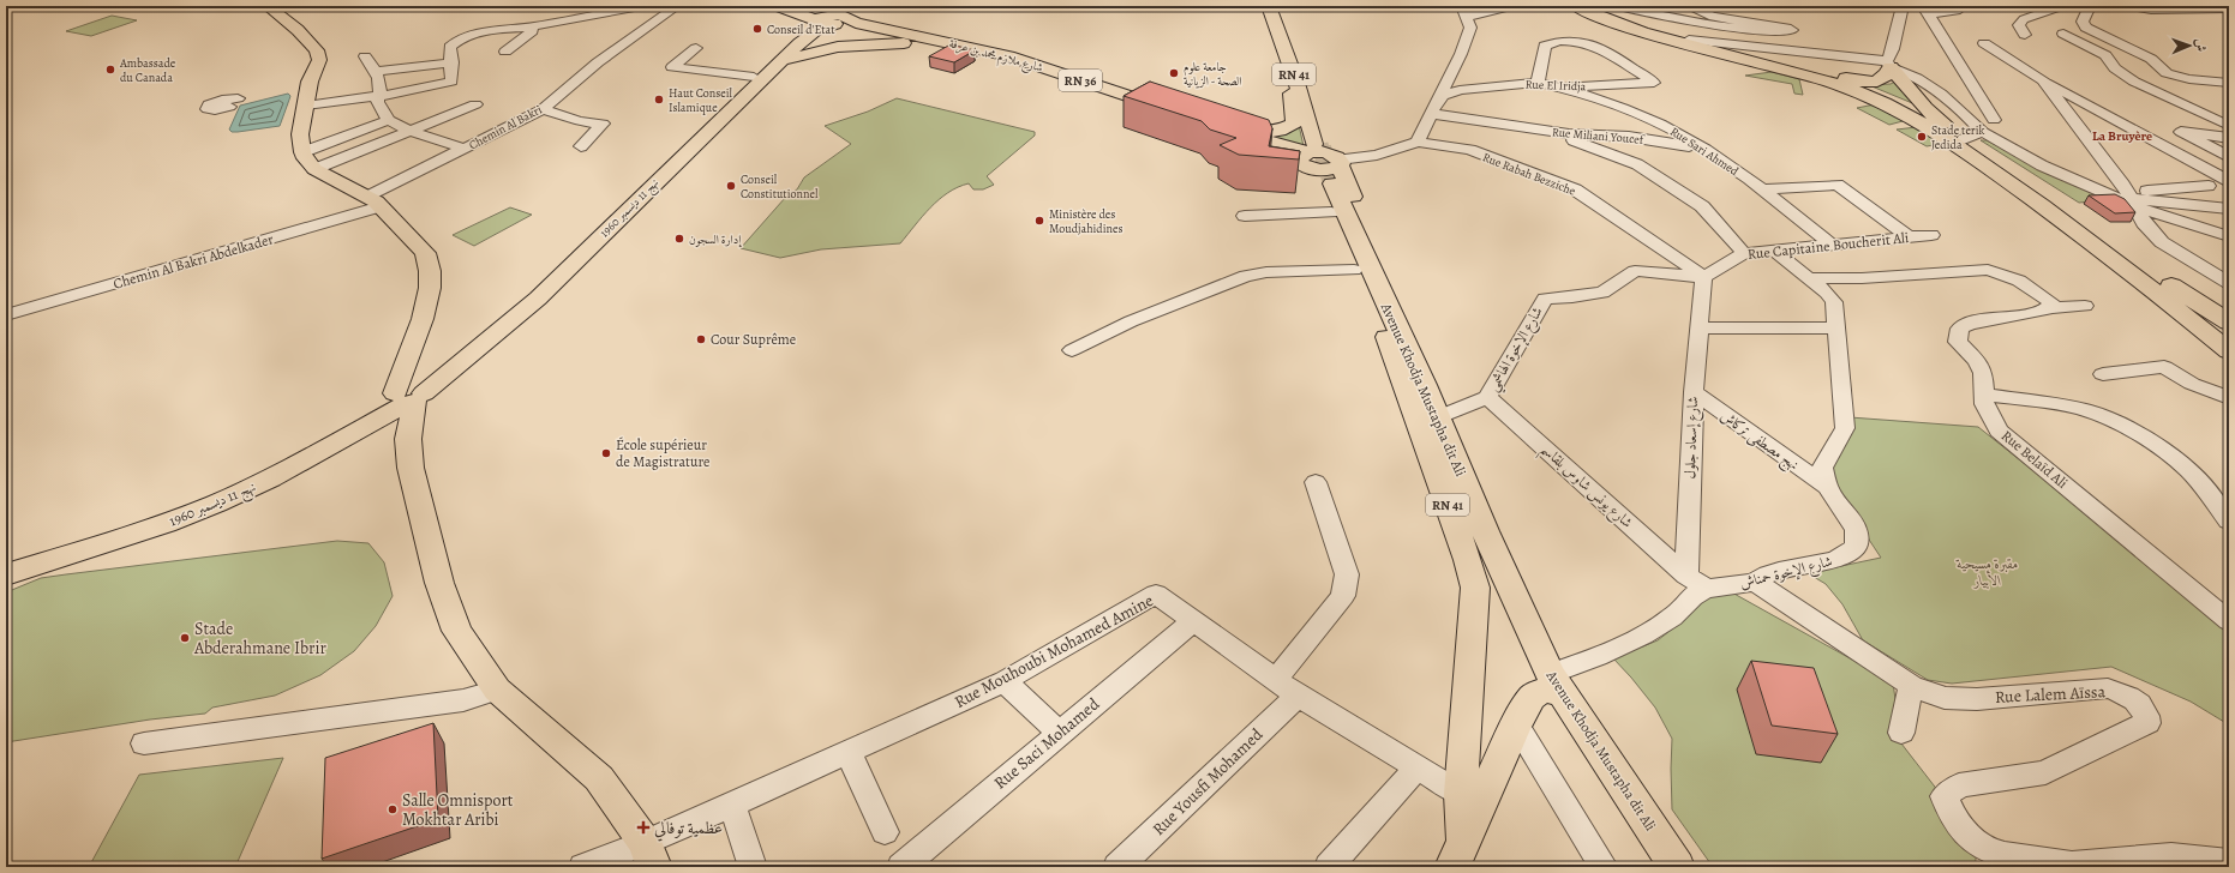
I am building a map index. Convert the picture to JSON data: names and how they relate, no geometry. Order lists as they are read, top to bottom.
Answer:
{
  "streets": {
    "main road": [
      "شارع ملازم محمد بن عرفة",
      "RN 41",
      "RN 36",
      "نهج 11 ديسمبر 1960",
      "Avenue Khodja Mustapha dit Ali"
    ],
    "street": [
      "Rue El Iridja",
      "Chemin Al Bakri",
      "Rue Miliani Youcef",
      "Rue Sari Ahmed",
      "Rue Rabah Bezziche",
      "Rue Capitaine Boucherit Ali",
      "Chemin Al Bakri Abdelkader",
      "شارع الإخوة الهاشمي",
      "شارع إسعاد جلول",
      "نهج مصطفى تركاش",
      "Rue Belaïd Ali",
      "شارع يونس شاوس بلقاسم",
      "شارع الإخوة حمناش",
      "Rue Mouhoubi Mohamed Amine",
      "Rue Lalem Aïssa",
      "Rue Saci Mohamed",
      "Rue Yousfi Mohamed"
    ]
  },
  "crossings": [
    ["شارع ملازم محمد بن عرفة", "RN 36"],
    ["شارع ملازم محمد بن عرفة", "نهج 11 ديسمبر 1960"],
    ["RN 41", "Avenue Khodja Mustapha dit Ali"],
    ["RN 36", "نهج 11 ديسمبر 1960"],
    ["Rue El Iridja", "Rue Miliani Youcef"],
    ["Rue El Iridja", "Rue Sari Ahmed"],
    ["Chemin Al Bakri", "Chemin Al Bakri Abdelkader"],
    ["Rue Miliani Youcef", "Rue Sari Ahmed"],
    ["Rue Sari Ahmed", "Rue Capitaine Boucherit Ali"],
    ["Rue Rabah Bezziche", "Rue Capitaine Boucherit Ali"],
    ["Rue Rabah Bezziche", "شارع الإخوة الهاشمي"],
    ["Rue Rabah Bezziche", "شارع إسعاد جلول"],
    ["Rue Capitaine Boucherit Ali", "شارع الإخوة الهاشمي"],
    ["Rue Capitaine Boucherit Ali", "شارع إسعاد جلول"],
    ["شارع الإخوة الهاشمي", "Avenue Khodja Mustapha dit Ali"],
    ["شارع الإخوة الهاشمي", "شارع إسعاد جلول"],
    ["شارع الإخوة الهاشمي", "شارع يونس شاوس بلقاسم"],
    ["Avenue Khodja Mustapha dit Ali", "شارع الإخوة حمناش"],
    ["Avenue Khodja Mustapha dit Ali", "Rue Mouhoubi Mohamed Amine"],
    ["شارع إسعاد جلول", "نهج مصطفى تركاش"],
    ["شارع إسعاد جلول", "شارع يونس شاوس بلقاسم"],
    ["نهج مصطفى تركاش", "شارع الإخوة حمناش"],
    ["شارع الإخوة حمناش", "Rue Lalem Aïssa"],
    ["Rue Mouhoubi Mohamed Amine", "Rue Saci Mohamed"],
    ["Rue Mouhoubi Mohamed Amine", "Rue Yousfi Mohamed"]
  ],
  "districts": ["La Bruyère"],
  "parks": ["مقبرة مسيحية الأبيار"],
  "places": {
    "other": [
      "Conseil d'Etat",
      "Ambassade du Canada",
      "جامعة علوم الصحة - الزيانية",
      "Haut Conseil Islamique",
      "Stade terik Jedida",
      "Conseil Constitutionnel",
      "Ministère des Moudjahidines",
      "إدارة السجون",
      "Cour Suprême",
      "École supérieur de Magistrature",
      "Stade Abderahmane Ibrir",
      "Salle Omnisport Mokhtar Aribi"
    ],
    "health": ["عظمية توفالي"]
  },
  "north": "right"
}
